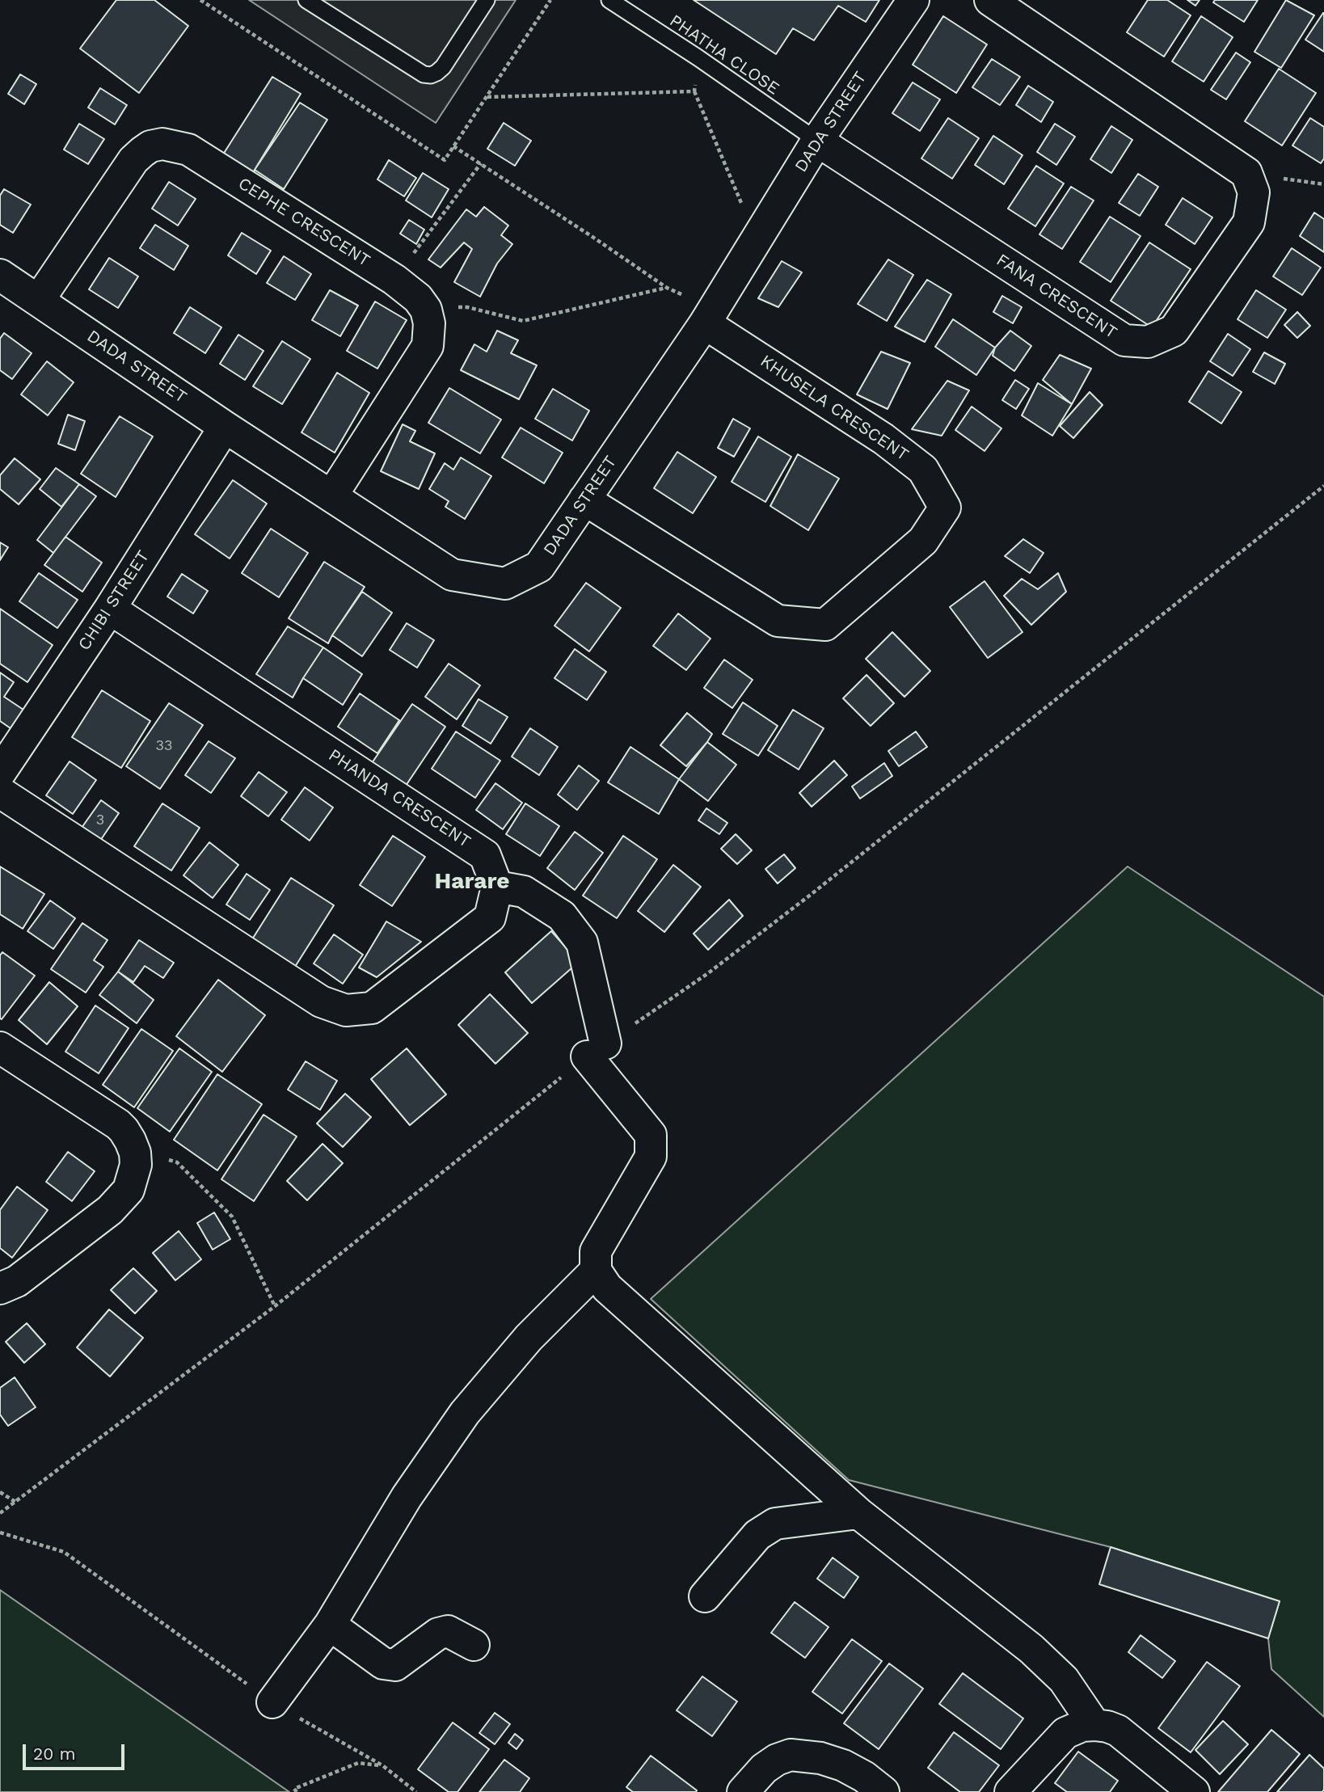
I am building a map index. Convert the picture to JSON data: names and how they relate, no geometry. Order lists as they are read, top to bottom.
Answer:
{
  "streets": {
    "street": [
      "DADA STREET",
      "CEPHE CRESCENT",
      "FANA CRESCENT",
      "KHUSELA CRESCENT",
      "CHIBI STREET",
      "PHANDA CRESCENT"
    ],
    "lane": ["PHATHA CLOSE"]
  },
  "crossings": [
    ["PHATHA CLOSE", "DADA STREET"],
    ["PHATHA CLOSE", "FANA CRESCENT"],
    ["DADA STREET", "CEPHE CRESCENT"],
    ["DADA STREET", "FANA CRESCENT"],
    ["DADA STREET", "KHUSELA CRESCENT"],
    ["DADA STREET", "CHIBI STREET"],
    ["CHIBI STREET", "PHANDA CRESCENT"]
  ],
  "districts": ["Harare"],
  "house_numbers": ["33", "3"],
  "scale_bar": "20 m"
}
